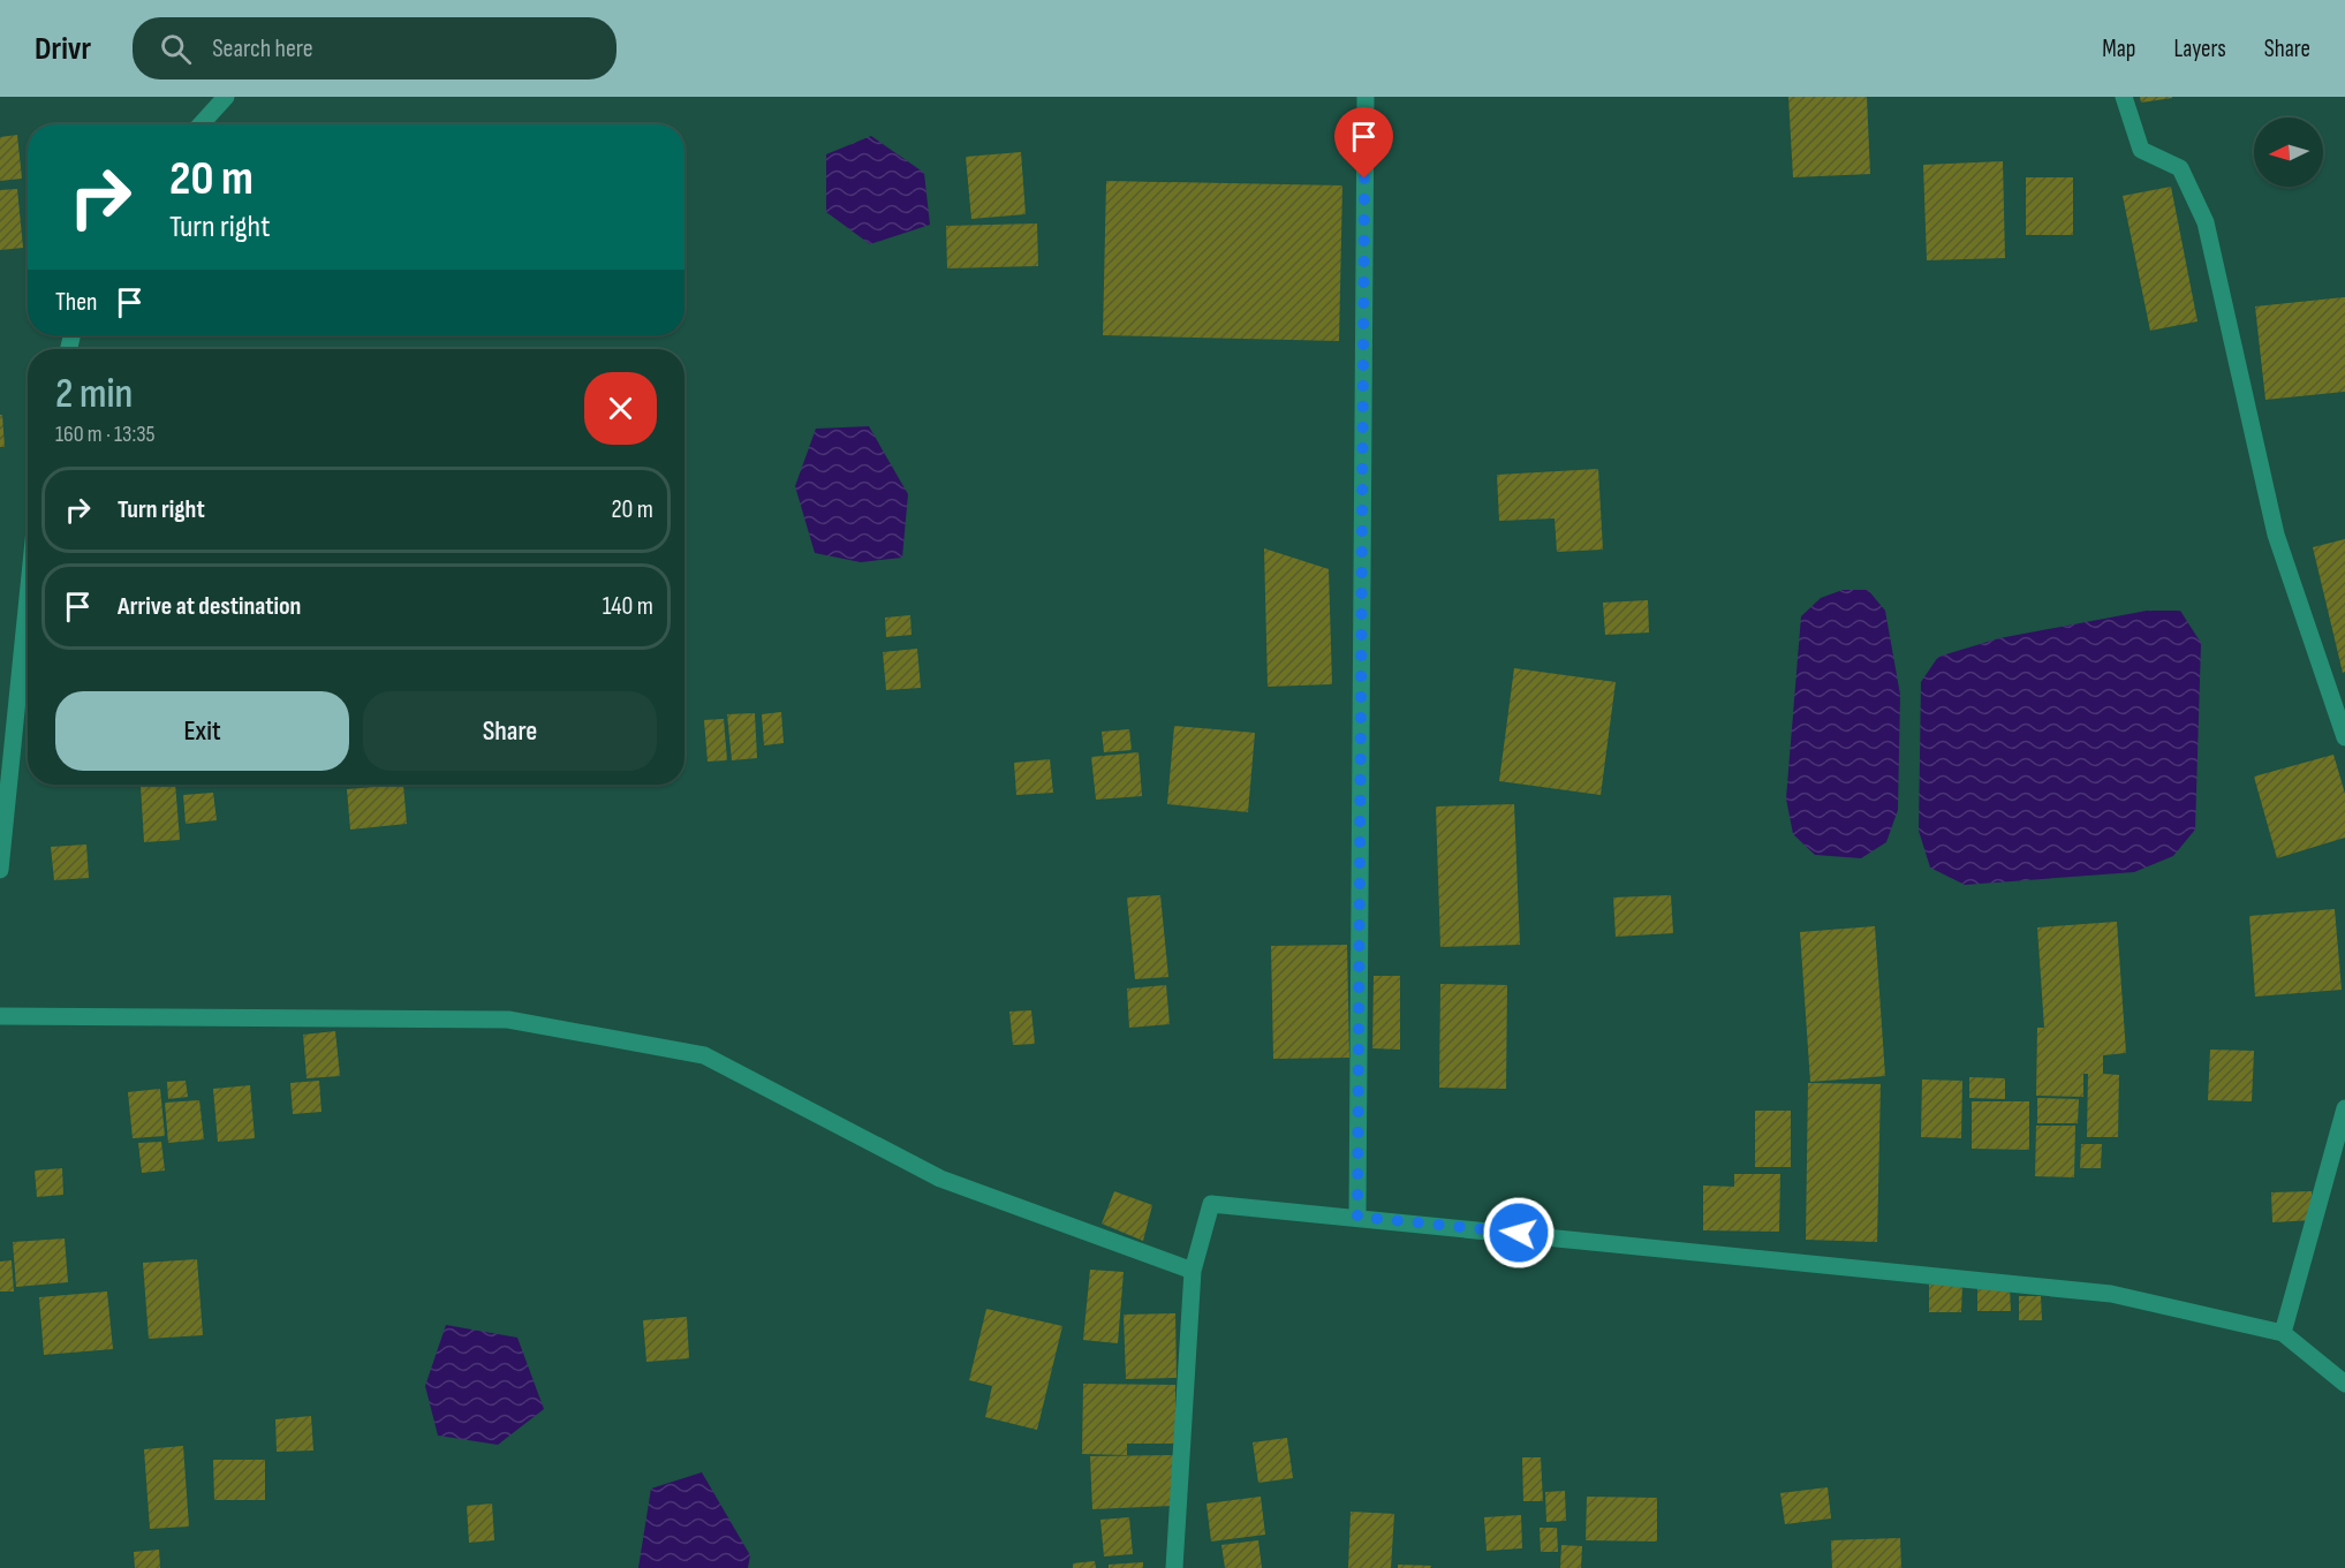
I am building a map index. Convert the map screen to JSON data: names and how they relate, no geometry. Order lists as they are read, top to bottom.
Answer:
{
  "north": "left",
  "page": {
    "header": "Drivr",
    "search": "Search here",
    "nav": ["Map", "Layers", "Share"],
    "turn": ["20 m", "Turn right"],
    "then": "Then",
    "heading": ["2 min", "160 m · 13:35"],
    "list": [
      {
        "name": "Turn right",
        "value": "20 m"
      },
      {
        "name": "Arrive at destination",
        "value": "140 m"
      }
    ],
    "buttons": ["Exit", "Share"]
  }
}
